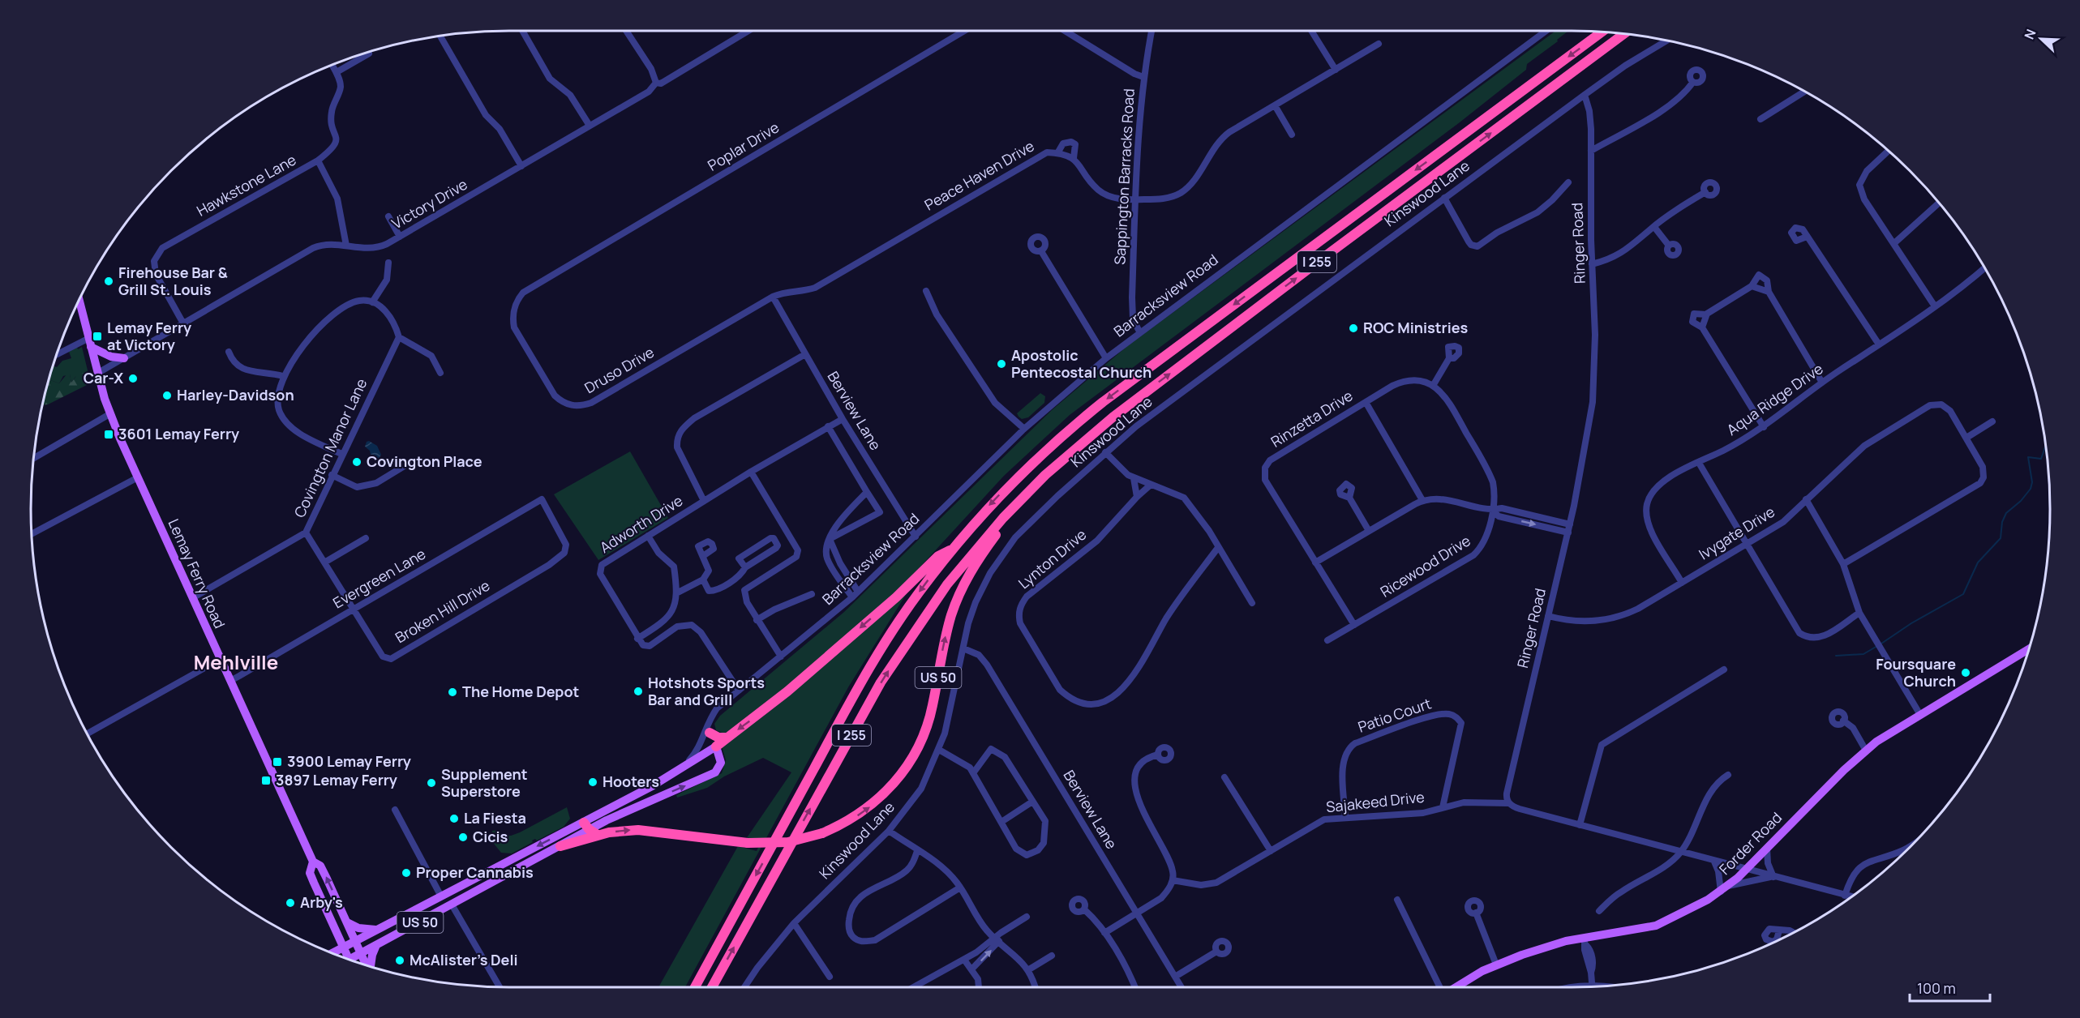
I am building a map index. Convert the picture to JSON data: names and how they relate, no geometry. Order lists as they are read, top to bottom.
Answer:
{
  "streets": {
    "highway": ["I 255", "US 50"],
    "main road": ["Lemay Ferry Road", "Forder Road"],
    "street": [
      "Poplar Drive",
      "Peace Haven Drive",
      "Sappington Barracks Road",
      "Hawkstone Lane",
      "Kinswood Lane",
      "Victory Drive",
      "Ringer Road",
      "Barracksview Road",
      "Druso Drive",
      "Aqua Ridge Drive",
      "Berview Lane",
      "Rinzetta Drive",
      "Covington Manor Lane",
      "Adworth Drive",
      "Ivygate Drive",
      "Lynton Drive",
      "Ricewood Drive",
      "Evergreen Lane",
      "Broken Hill Drive",
      "Patio Court",
      "Sajakeed Drive"
    ]
  },
  "crossings": [
    ["Poplar Drive", "Druso Drive"],
    ["Peace Haven Drive", "Druso Drive"],
    ["Peace Haven Drive", "Berview Lane"],
    ["Sappington Barracks Road", "Barracksview Road"],
    ["Hawkstone Lane", "Victory Drive"],
    ["Kinswood Lane", "Ringer Road"],
    ["Kinswood Lane", "Berview Lane"],
    ["Victory Drive", "Lemay Ferry Road"],
    ["Ringer Road", "Ivygate Drive"],
    ["Ringer Road", "Sajakeed Drive"],
    ["I 255", "US 50"],
    ["Barracksview Road", "Berview Lane"],
    ["Barracksview Road", "US 50"],
    ["Druso Drive", "Berview Lane"],
    ["Aqua Ridge Drive", "Ivygate Drive"],
    ["Berview Lane", "Adworth Drive"],
    ["Rinzetta Drive", "Ricewood Drive"],
    ["Covington Manor Lane", "Lemay Ferry Road"],
    ["Covington Manor Lane", "Broken Hill Drive"],
    ["Lemay Ferry Road", "Evergreen Lane"],
    ["Lemay Ferry Road", "US 50"],
    ["Evergreen Lane", "Broken Hill Drive"],
    ["Patio Court", "Sajakeed Drive"]
  ],
  "districts": ["Mehlville"],
  "places": {
    "other": [
      "Firehouse Bar & Grill St. Louis",
      "ROC Ministries",
      "Apostolic Pentecostal Church",
      "Car-X",
      "Harley-Davidson",
      "Covington Place",
      "Foursquare Church",
      "Hotshots Sports Bar and Grill",
      "The Home Depot",
      "Hooters",
      "Supplement Superstore",
      "La Fiesta",
      "Cicis",
      "Proper Cannabis",
      "Arby's",
      "McAlister's Deli"
    ],
    "transit": [
      "Lemay Ferry at Victory",
      "3601 Lemay Ferry",
      "3900 Lemay Ferry",
      "3897 Lemay Ferry"
    ]
  },
  "scale_bar": "100 m",
  "north": "top left"
}
